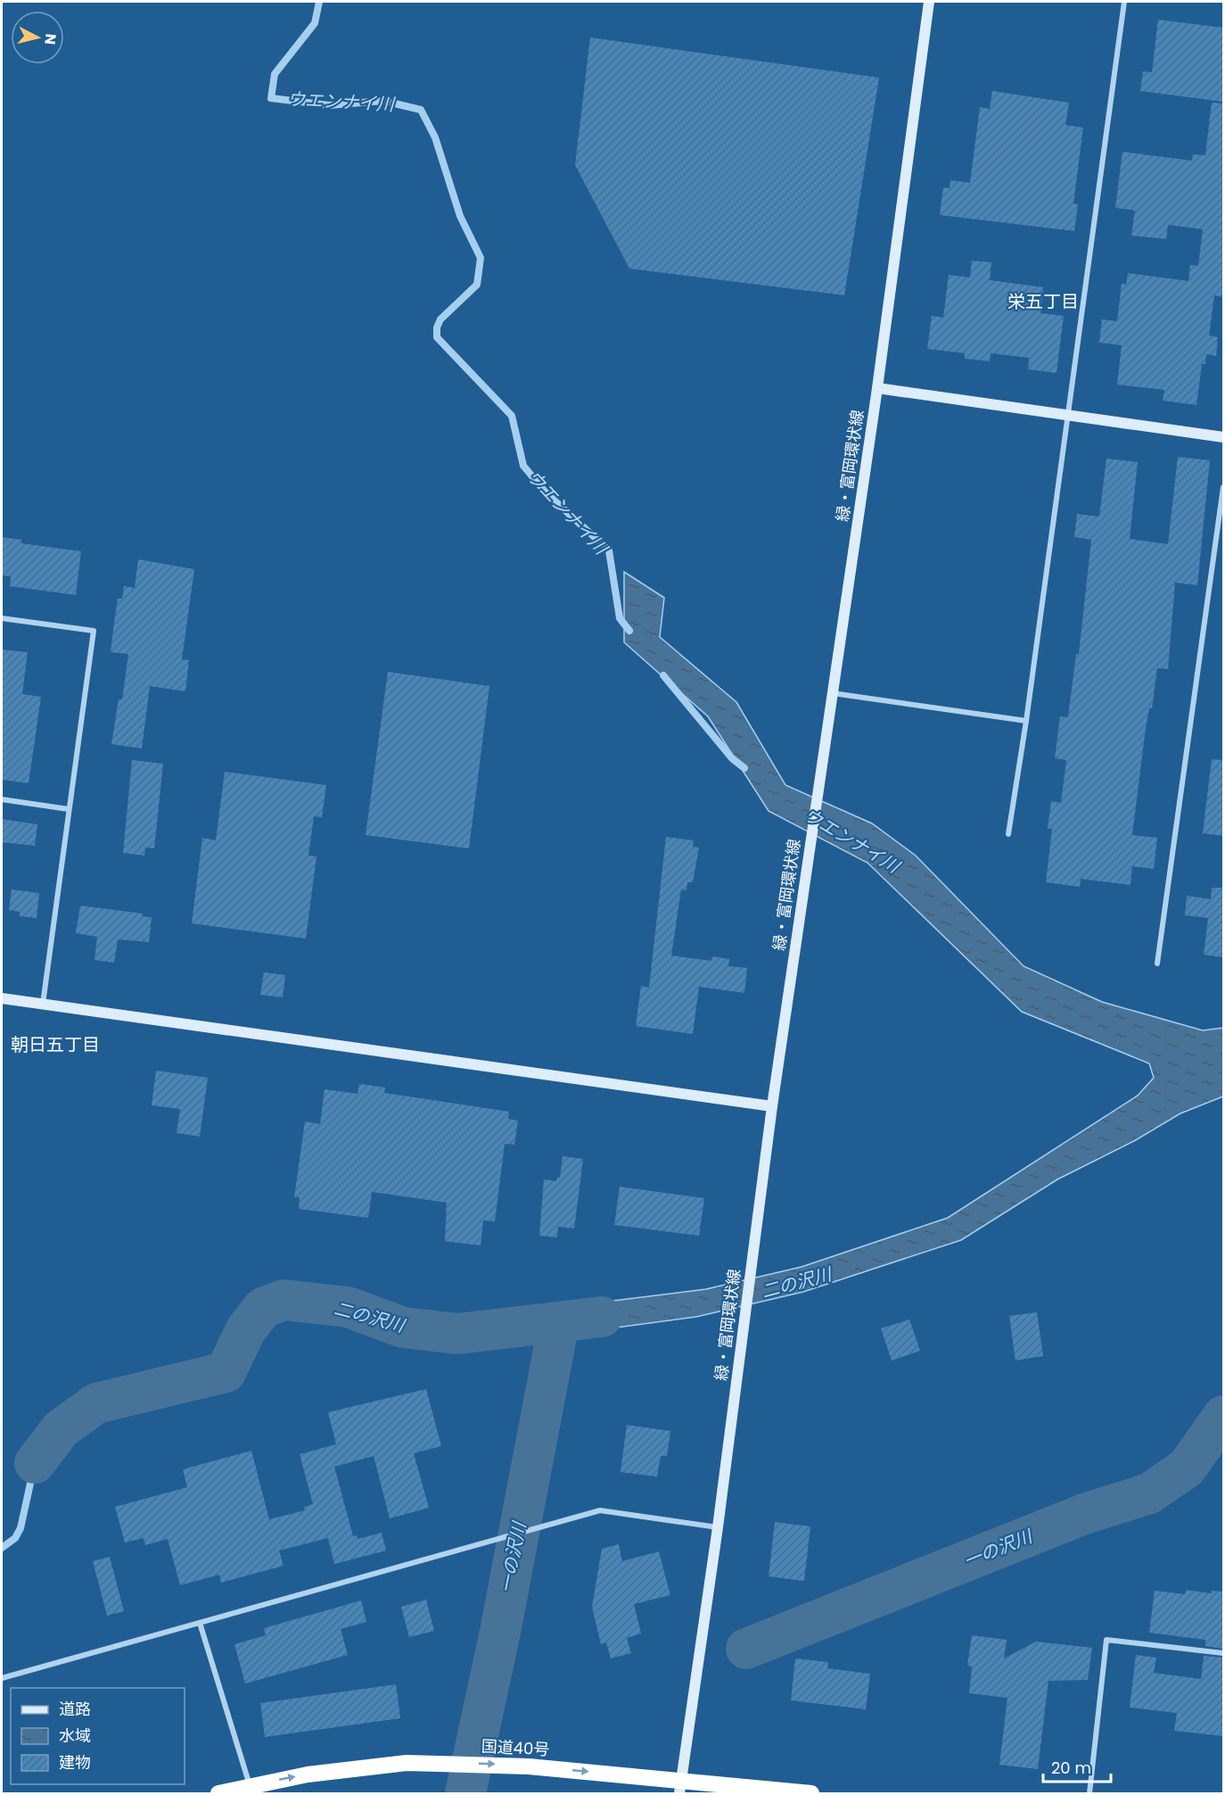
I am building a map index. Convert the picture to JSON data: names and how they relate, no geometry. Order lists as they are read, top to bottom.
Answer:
{
  "streets": {
    "highway": ["国道40号"],
    "street": ["緑・富岡環状線"]
  },
  "crossings": [
    ["緑・富岡環状線", "国道40号"]
  ],
  "one_way": ["国道40号"],
  "districts": ["栄五丁目", "朝日五丁目"],
  "water": ["ウエンナイ川", "二の沢川", "一の沢川"],
  "legend": ["道路", "水域", "建物"],
  "scale_bar": "20 m",
  "north": "right"
}
